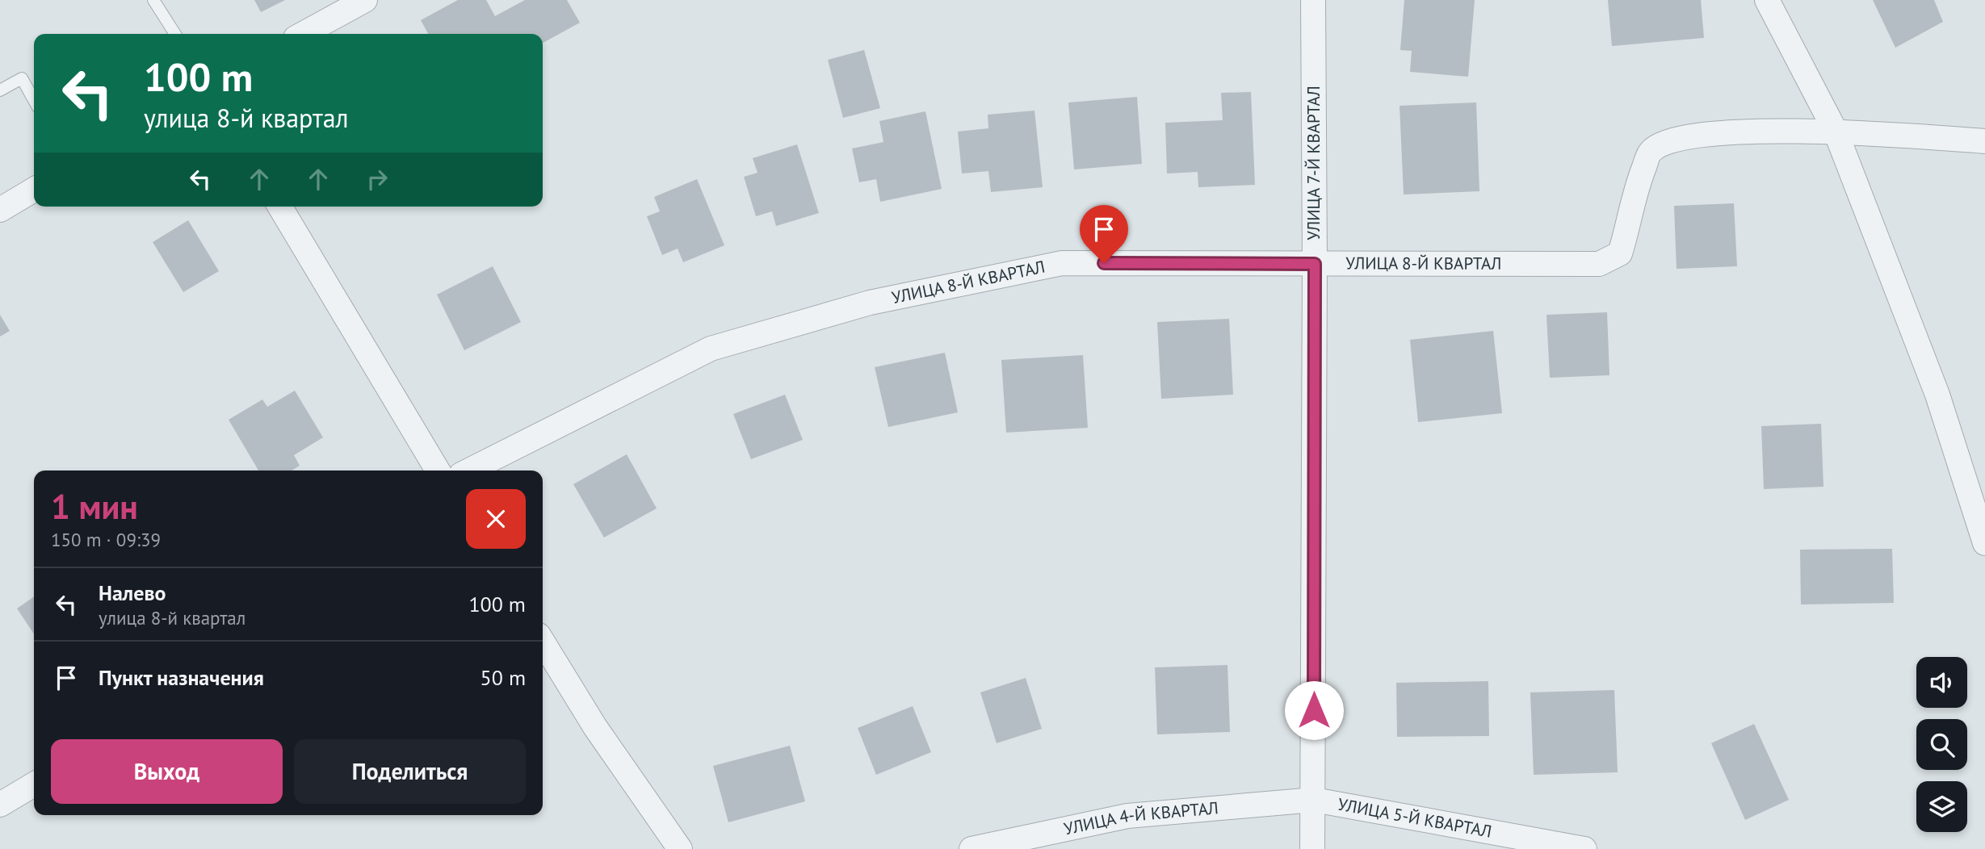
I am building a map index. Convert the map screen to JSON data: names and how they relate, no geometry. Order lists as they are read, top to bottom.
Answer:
{
  "streets": {
    "street": [
      "УЛИЦА 7-Й КВАРТАЛ",
      "УЛИЦА 8-Й КВАРТАЛ",
      "УЛИЦА 5-Й КВАРТАЛ",
      "УЛИЦА 4-Й КВАРТАЛ"
    ]
  },
  "crossings": [
    ["УЛИЦА 7-Й КВАРТАЛ", "УЛИЦА 8-Й КВАРТАЛ"],
    ["УЛИЦА 7-Й КВАРТАЛ", "УЛИЦА 5-Й КВАРТАЛ"],
    ["УЛИЦА 7-Й КВАРТАЛ", "УЛИЦА 4-Й КВАРТАЛ"],
    ["УЛИЦА 5-Й КВАРТАЛ", "УЛИЦА 4-Й КВАРТАЛ"]
  ],
  "page": {
    "turn": ["100 m", "улица 8-й квартал"],
    "heading": ["1 мин", "150 m · 09:39"],
    "list": [
      {
        "name": "Налево",
        "note": "улица 8-й квартал",
        "value": "100 m"
      },
      {
        "name": "Пункт назначения",
        "value": "50 m"
      }
    ],
    "buttons": ["Выход", "Поделиться"]
  }
}
